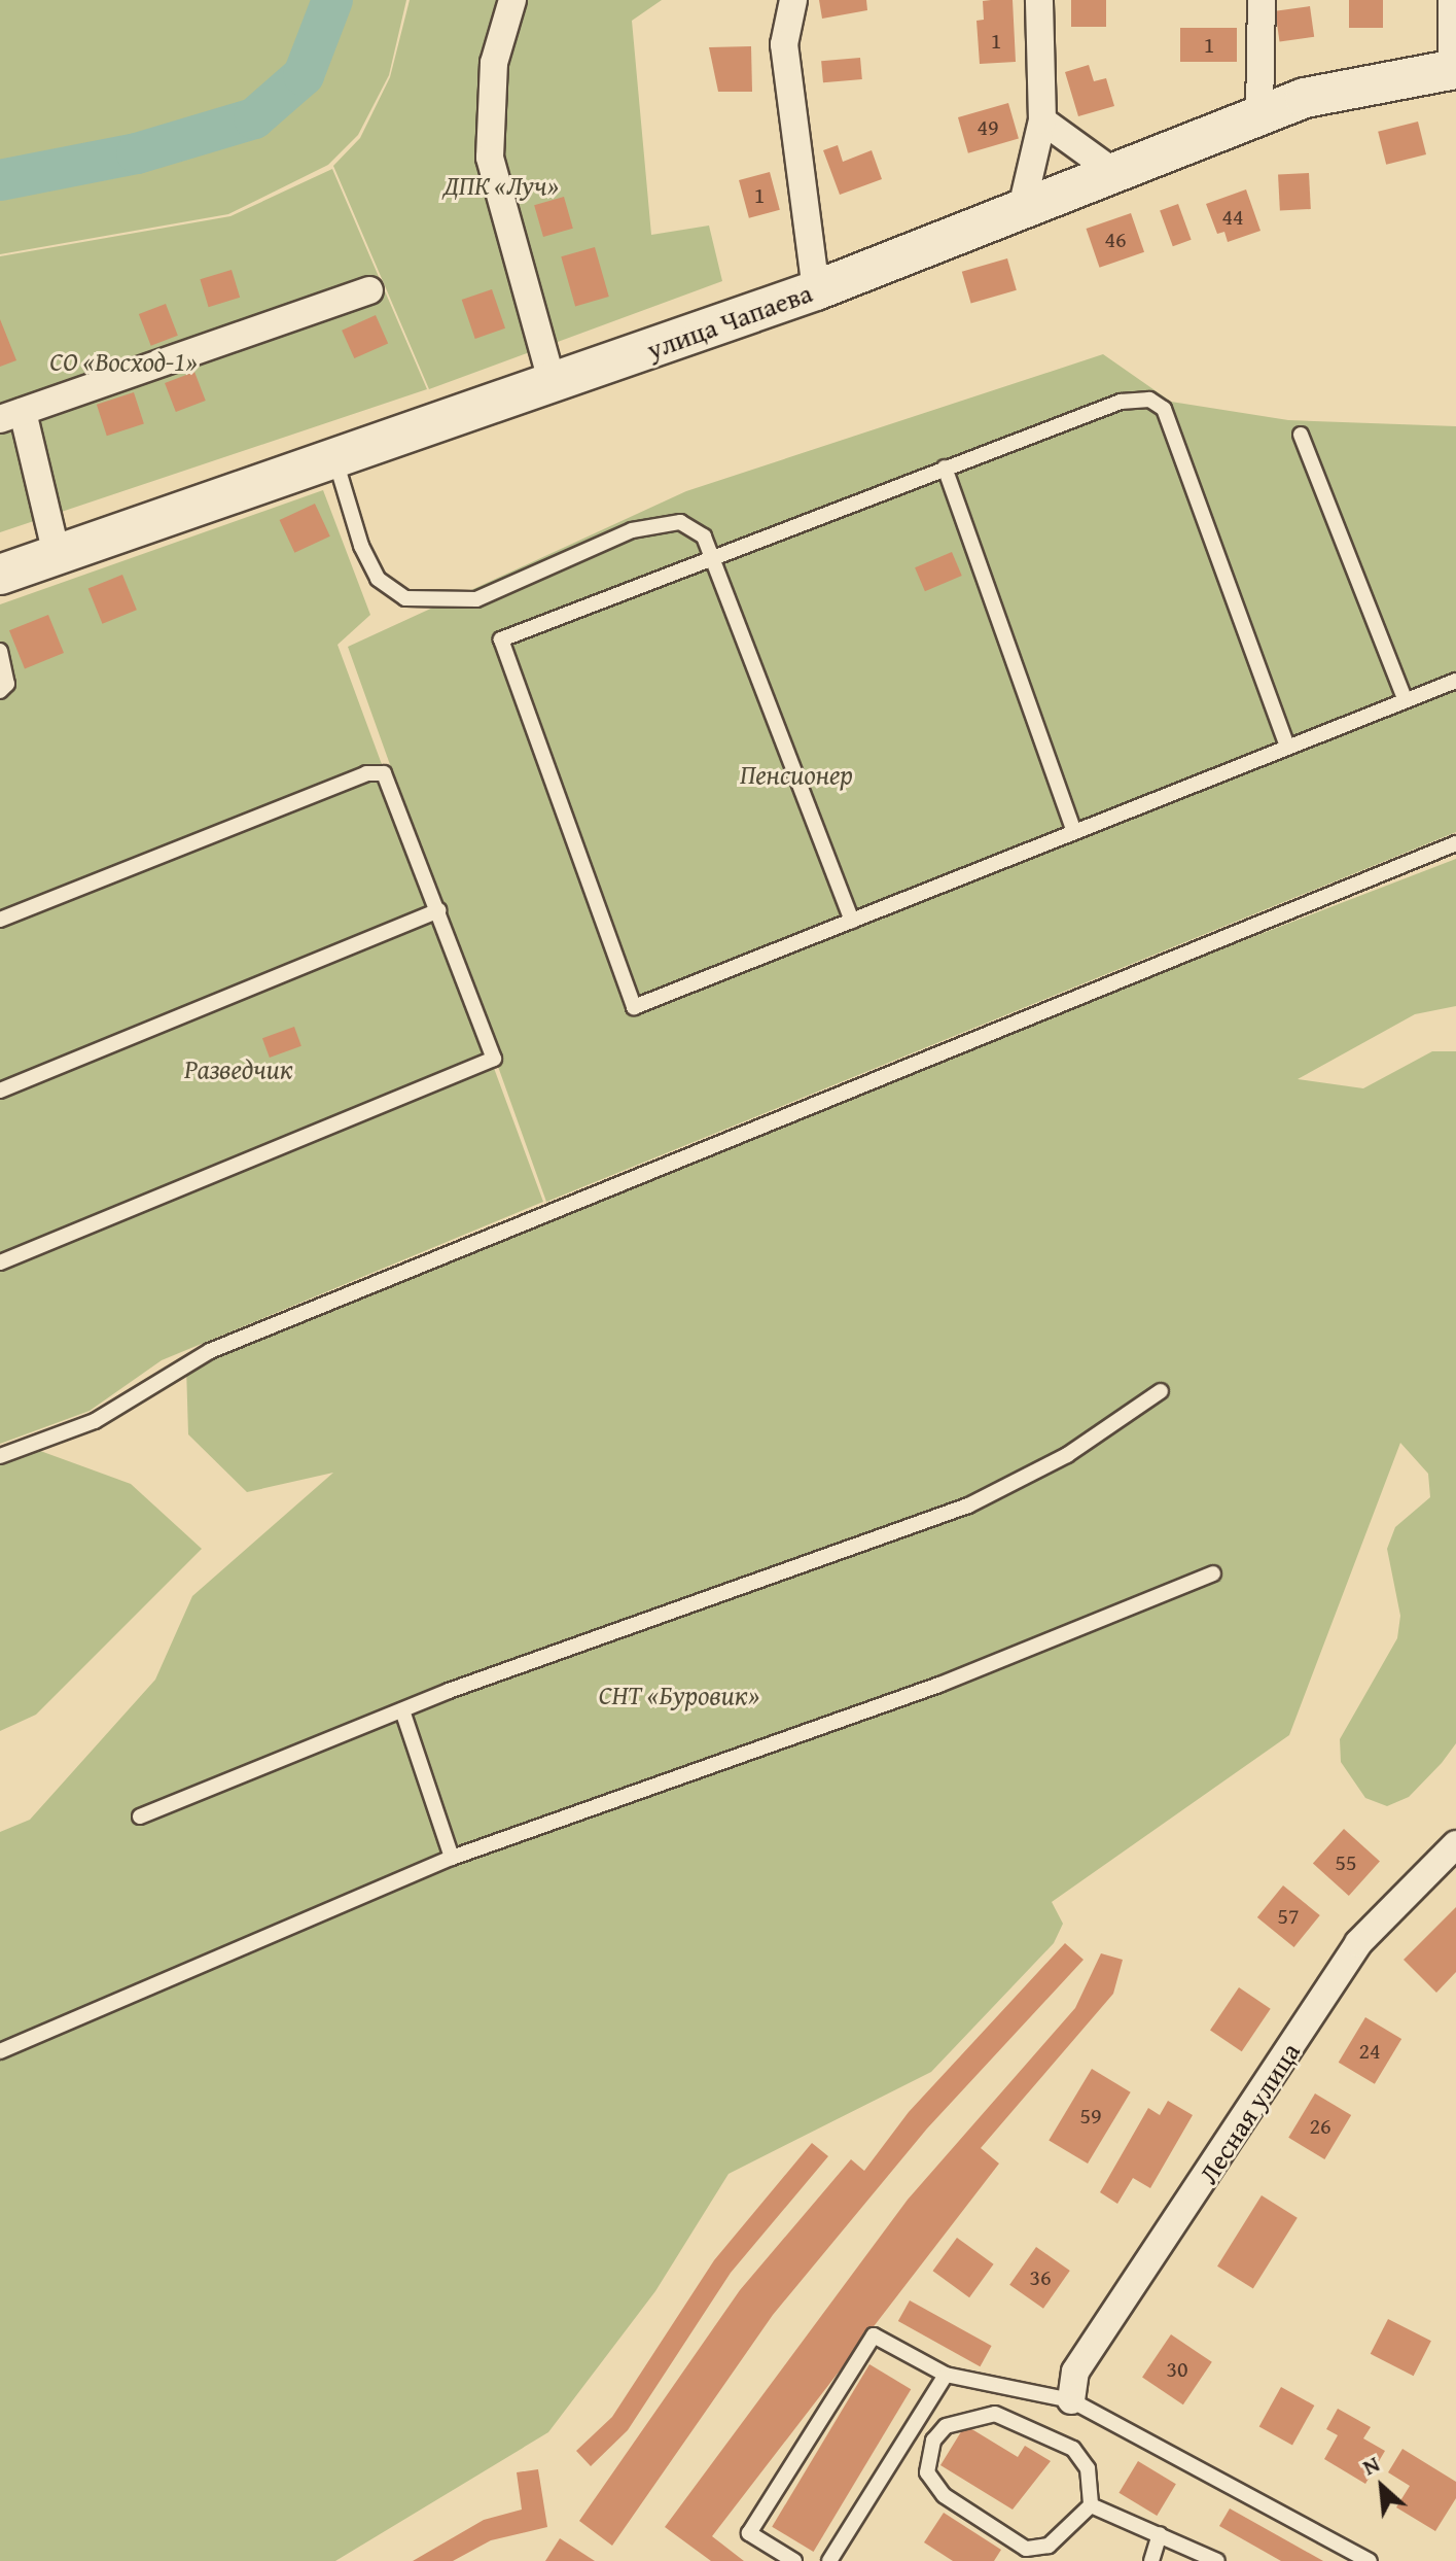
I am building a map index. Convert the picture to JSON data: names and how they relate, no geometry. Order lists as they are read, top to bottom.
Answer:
{
  "streets": {
    "street": ["улица Чапаева", "Лесная улица"]
  },
  "parks": [
    "ДПК «Луч»",
    "СО «Восход-1»",
    "Пенсионер",
    "Разведчик",
    "СНТ «Буровик»"
  ],
  "house_numbers": [
    "1",
    "1",
    "49",
    "1",
    "44",
    "46",
    "55",
    "57",
    "24",
    "59",
    "26",
    "36",
    "30"
  ],
  "north": "top left"
}
